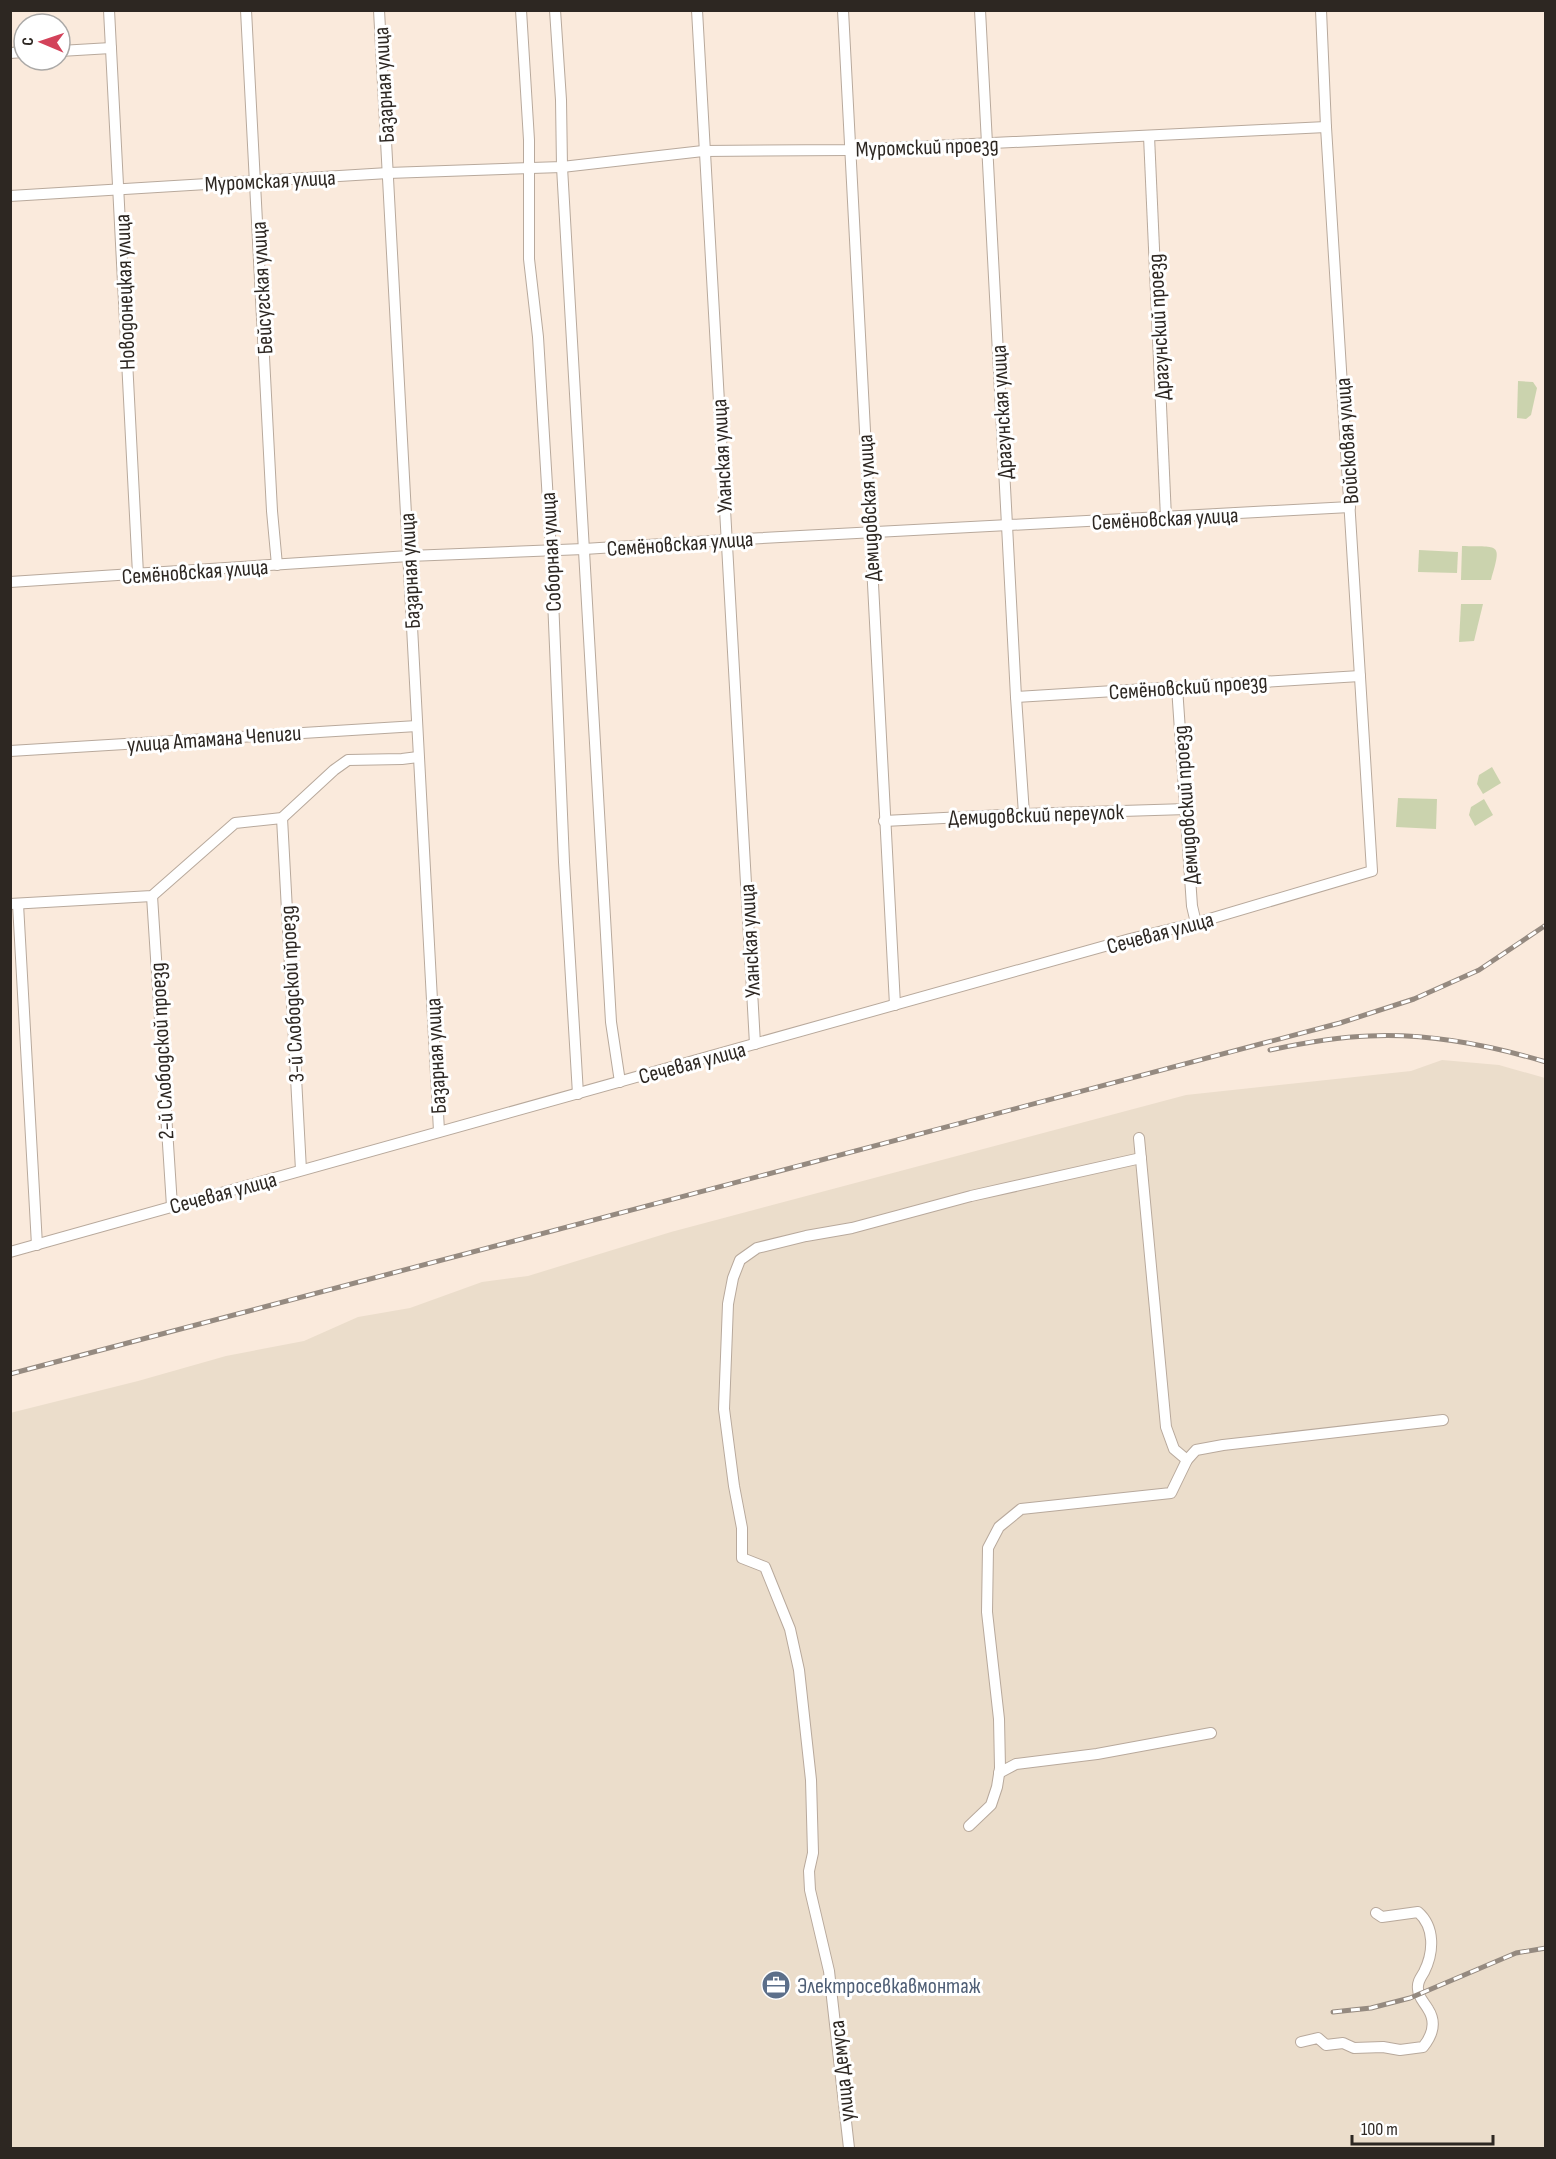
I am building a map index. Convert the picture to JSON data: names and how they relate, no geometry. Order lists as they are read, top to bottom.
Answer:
{
  "streets": {
    "street": [
      "Базарная улица",
      "Муромский проезд",
      "Муромская улица",
      "Бейсугская улица",
      "Новодонецкая улица",
      "Драгунский проезд",
      "Драгунская улица",
      "Войсковая улица",
      "Уланская улица",
      "Демидовская улица",
      "Семёновская улица",
      "Соборная улица",
      "Семёновский проезд",
      "улица Атамана Чепиги",
      "Демидовский проезд",
      "Демидовский переулок",
      "Сечевая улица",
      "3-й Слободской проезд",
      "2-й Слободской проезд",
      "улица Демуса"
    ]
  },
  "crossings": [
    ["Базарная улица", "Муромская улица"],
    ["Базарная улица", "Семёновская улица"],
    ["Базарная улица", "улица Атамана Чепиги"],
    ["Базарная улица", "Сечевая улица"],
    ["Муромский проезд", "Муромская улица"],
    ["Муромский проезд", "Драгунский проезд"],
    ["Муромский проезд", "Драгунская улица"],
    ["Муромский проезд", "Войсковая улица"],
    ["Муромский проезд", "Уланская улица"],
    ["Муромский проезд", "Демидовская улица"],
    ["Муромский проезд", "Соборная улица"],
    ["Муромская улица", "Бейсугская улица"],
    ["Муромская улица", "Новодонецкая улица"],
    ["Муромская улица", "Соборная улица"],
    ["Бейсугская улица", "Семёновская улица"],
    ["Новодонецкая улица", "Семёновская улица"],
    ["Драгунский проезд", "Семёновская улица"],
    ["Драгунская улица", "Семёновская улица"],
    ["Драгунская улица", "Семёновский проезд"],
    ["Драгунская улица", "Демидовский переулок"],
    ["Войсковая улица", "Семёновская улица"],
    ["Войсковая улица", "Семёновский проезд"],
    ["Войсковая улица", "Сечевая улица"],
    ["Уланская улица", "Семёновская улица"],
    ["Уланская улица", "Сечевая улица"],
    ["Демидовская улица", "Семёновская улица"],
    ["Демидовская улица", "Демидовский переулок"],
    ["Демидовская улица", "Сечевая улица"],
    ["Семёновская улица", "Соборная улица"],
    ["Соборная улица", "Сечевая улица"],
    ["Семёновский проезд", "Демидовский проезд"],
    ["Демидовский проезд", "Демидовский переулок"],
    ["Демидовский проезд", "Сечевая улица"],
    ["Сечевая улица", "3-й Слободской проезд"],
    ["Сечевая улица", "2-й Слободской проезд"]
  ],
  "places": {
    "office": ["Электросевкавмонтаж"]
  },
  "scale_bar": "100 m",
  "north": "left"
}
